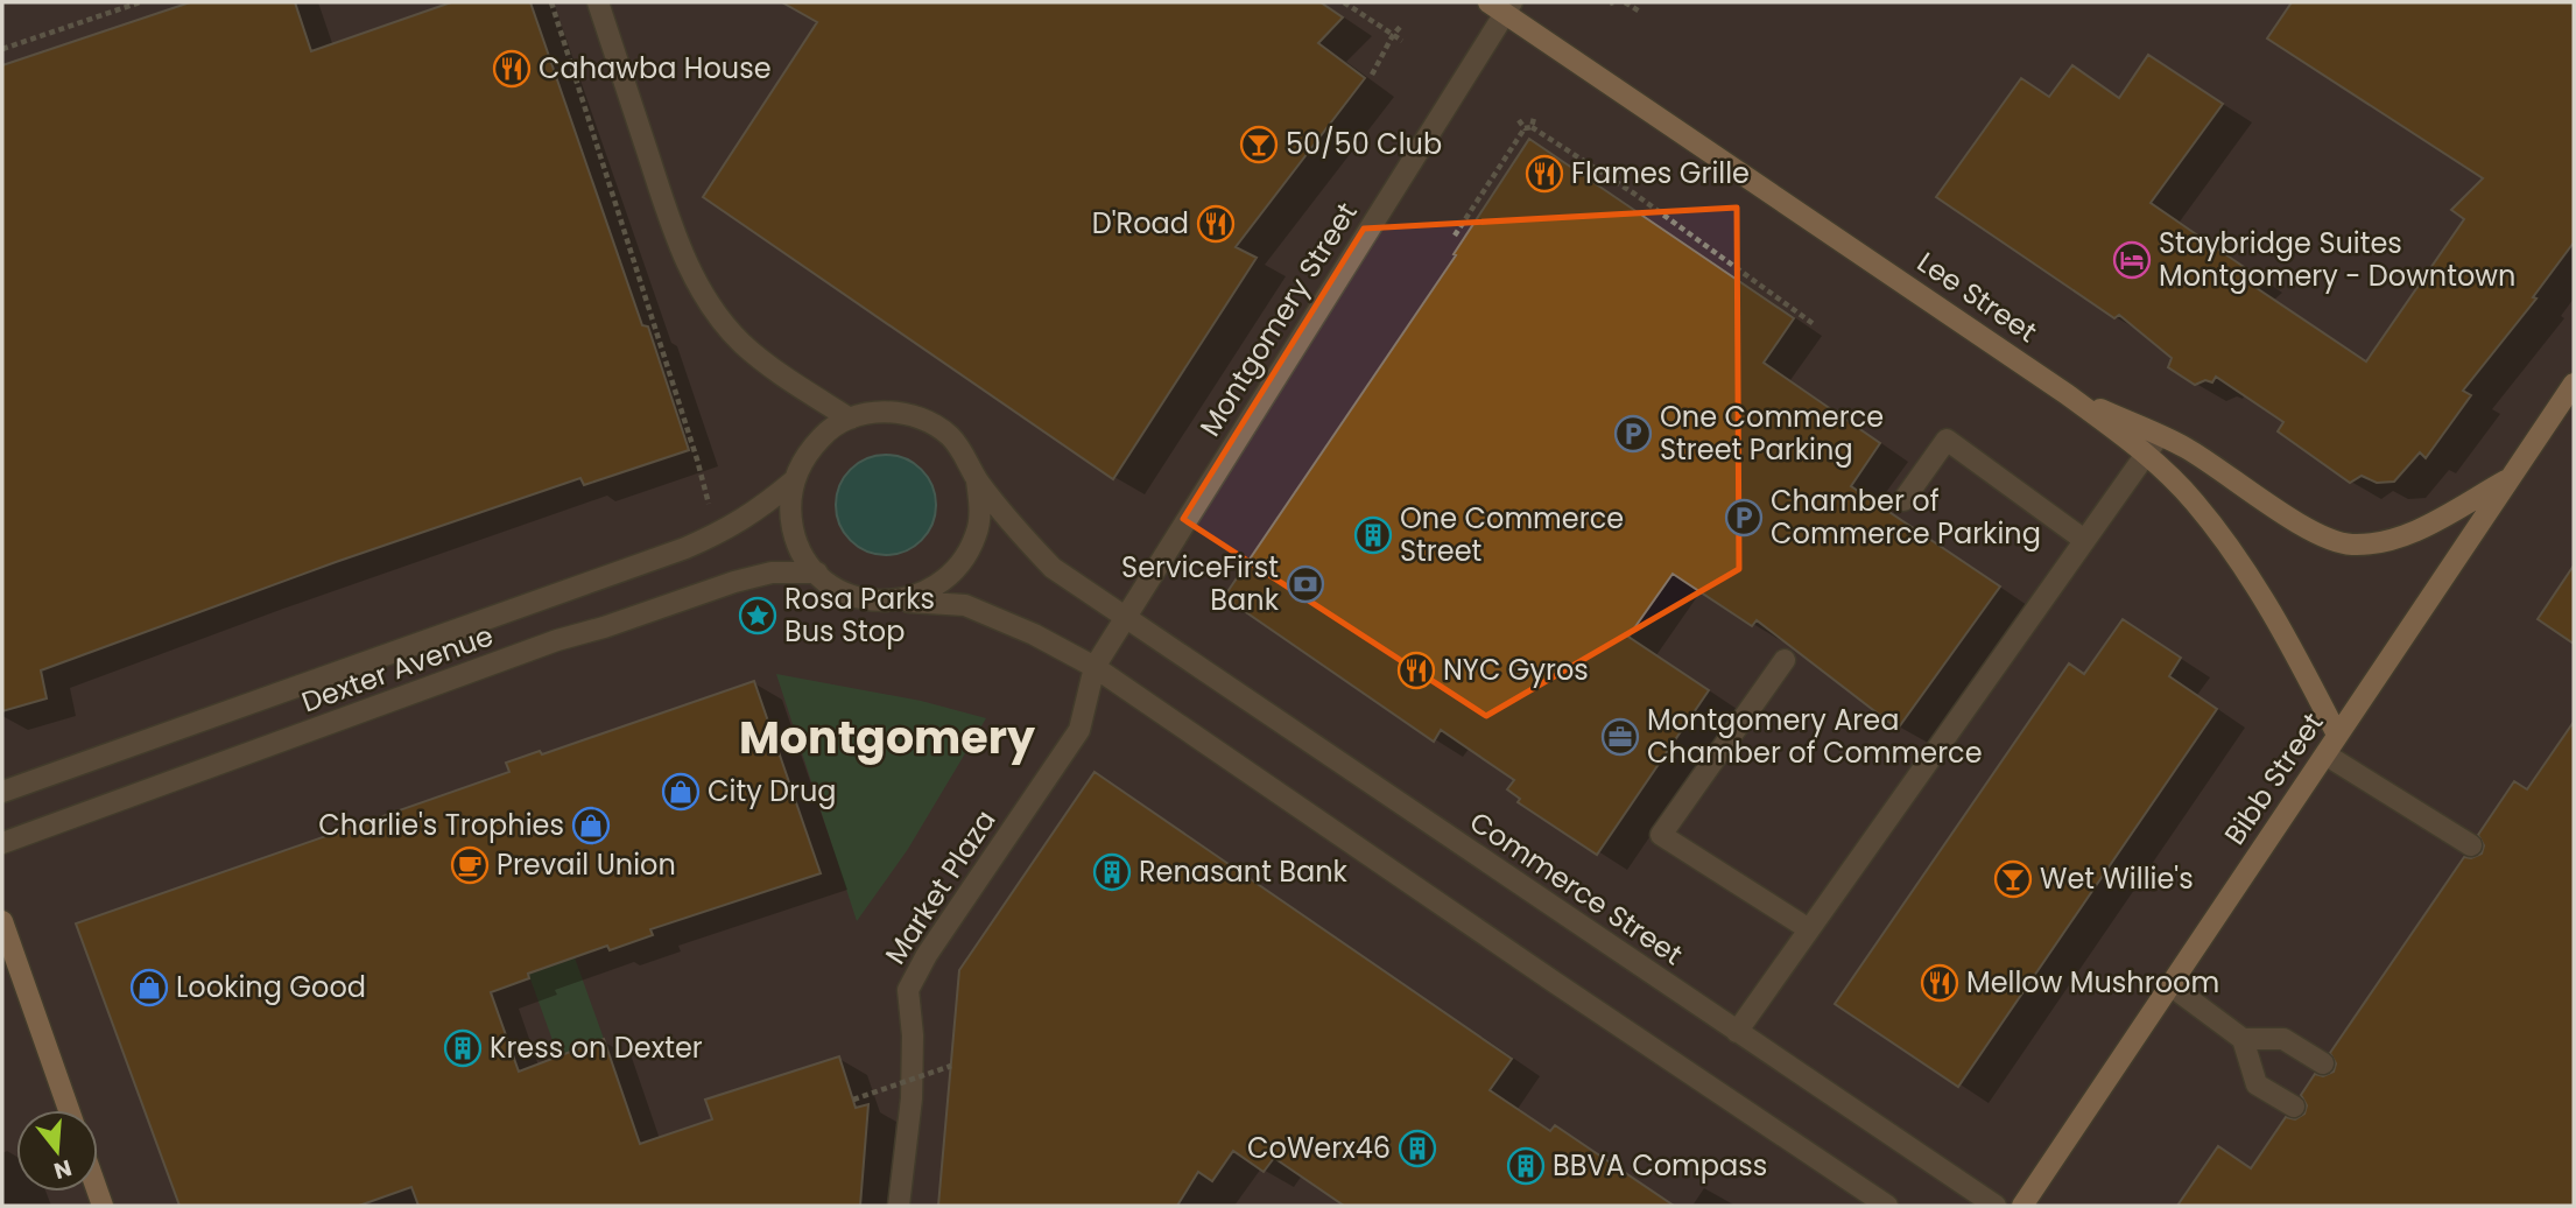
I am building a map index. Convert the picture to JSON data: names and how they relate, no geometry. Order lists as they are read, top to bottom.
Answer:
{
  "streets": {
    "main road": ["Lee Street", "Bibb Street"],
    "street": [
      "Montgomery Street",
      "Dexter Avenue",
      "Market Plaza",
      "Commerce Street"
    ]
  },
  "crossings": [
    ["Lee Street", "Montgomery Street"],
    ["Lee Street", "Bibb Street"],
    ["Montgomery Street", "Market Plaza"],
    ["Montgomery Street", "Commerce Street"],
    ["Dexter Avenue", "Commerce Street"]
  ],
  "districts": ["Montgomery"],
  "places": {
    "restaurant": [
      "Cahawba House",
      "Flames Grille",
      "D'Road",
      "NYC Gyros",
      "Mellow Mushroom"
    ],
    "bar": ["50/50 Club", "Wet Willie's"],
    "hotel": ["Staybridge Suites Montgomery - Downtown"],
    "parking": ["One Commerce Street Parking", "Chamber of Commerce Parking"],
    "building": [
      "One Commerce Street",
      "Renasant Bank",
      "Kress on Dexter",
      "CoWerx46",
      "BBVA Compass"
    ],
    "bank": ["ServiceFirst Bank"],
    "place": ["Rosa Parks Bus Stop"],
    "office": ["Montgomery Area Chamber of Commerce"],
    "shop": ["City Drug", "Charlie's Trophies", "Looking Good"],
    "cafe": ["Prevail Union"]
  },
  "north": "bottom"
}
